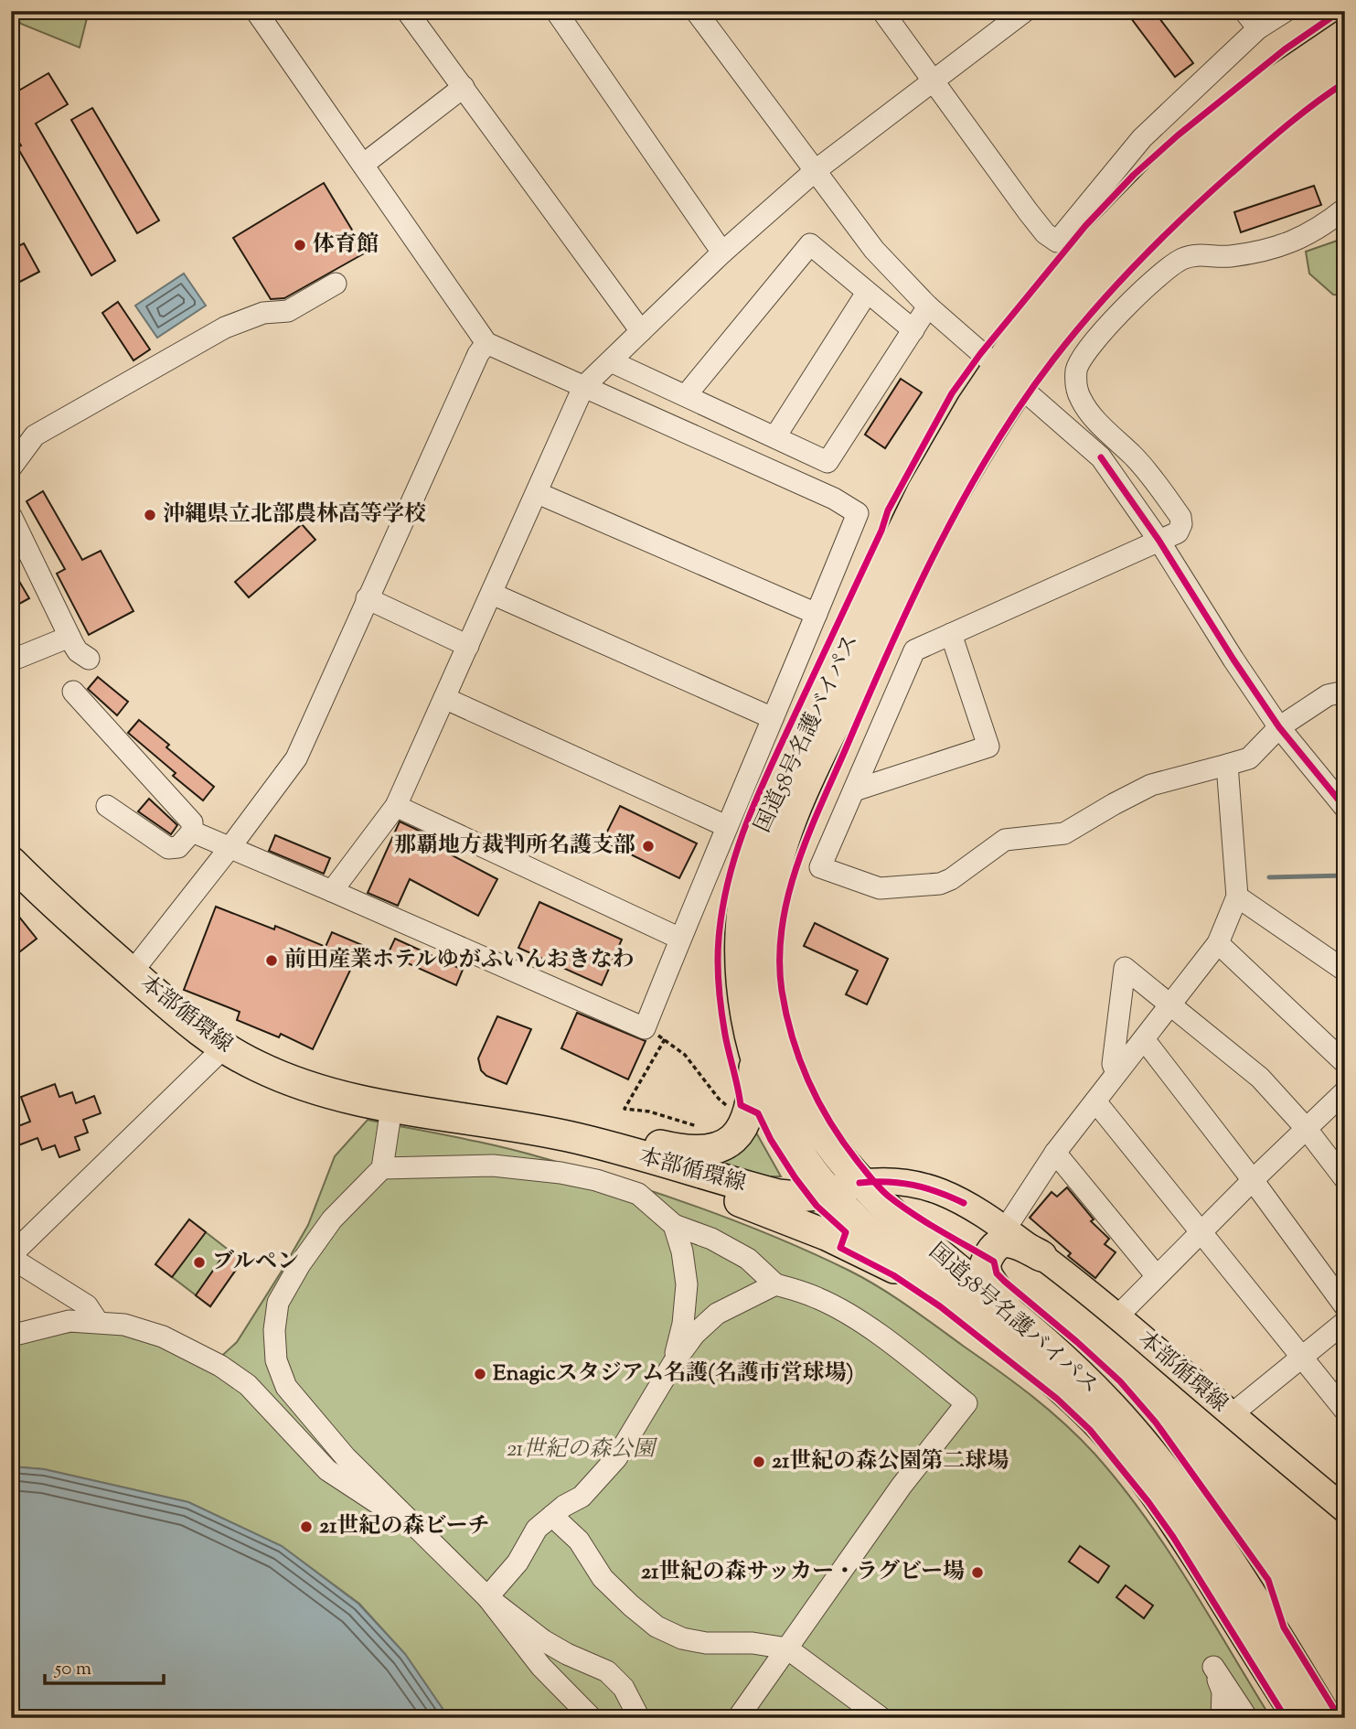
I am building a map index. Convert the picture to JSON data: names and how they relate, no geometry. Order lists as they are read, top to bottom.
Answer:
{
  "streets": {
    "highway": ["国道58号名護バイパス", "本部循環線"]
  },
  "crossings": [
    ["国道58号名護バイパス", "本部循環線"]
  ],
  "parks": ["21世紀の森公園"],
  "places": [
    "体育館",
    "沖縄県立北部農林高等学校",
    "那覇地方裁判所名護支部",
    "前田産業ホテルゆがふいんおきなわ",
    "ブルペン",
    "Enagicスタジアム名護(名護市営球場)",
    "21世紀の森公園第二球場",
    "21世紀の森ビーチ",
    "21世紀の森サッカー・ラグビー場"
  ],
  "scale_bar": "50 m"
}
